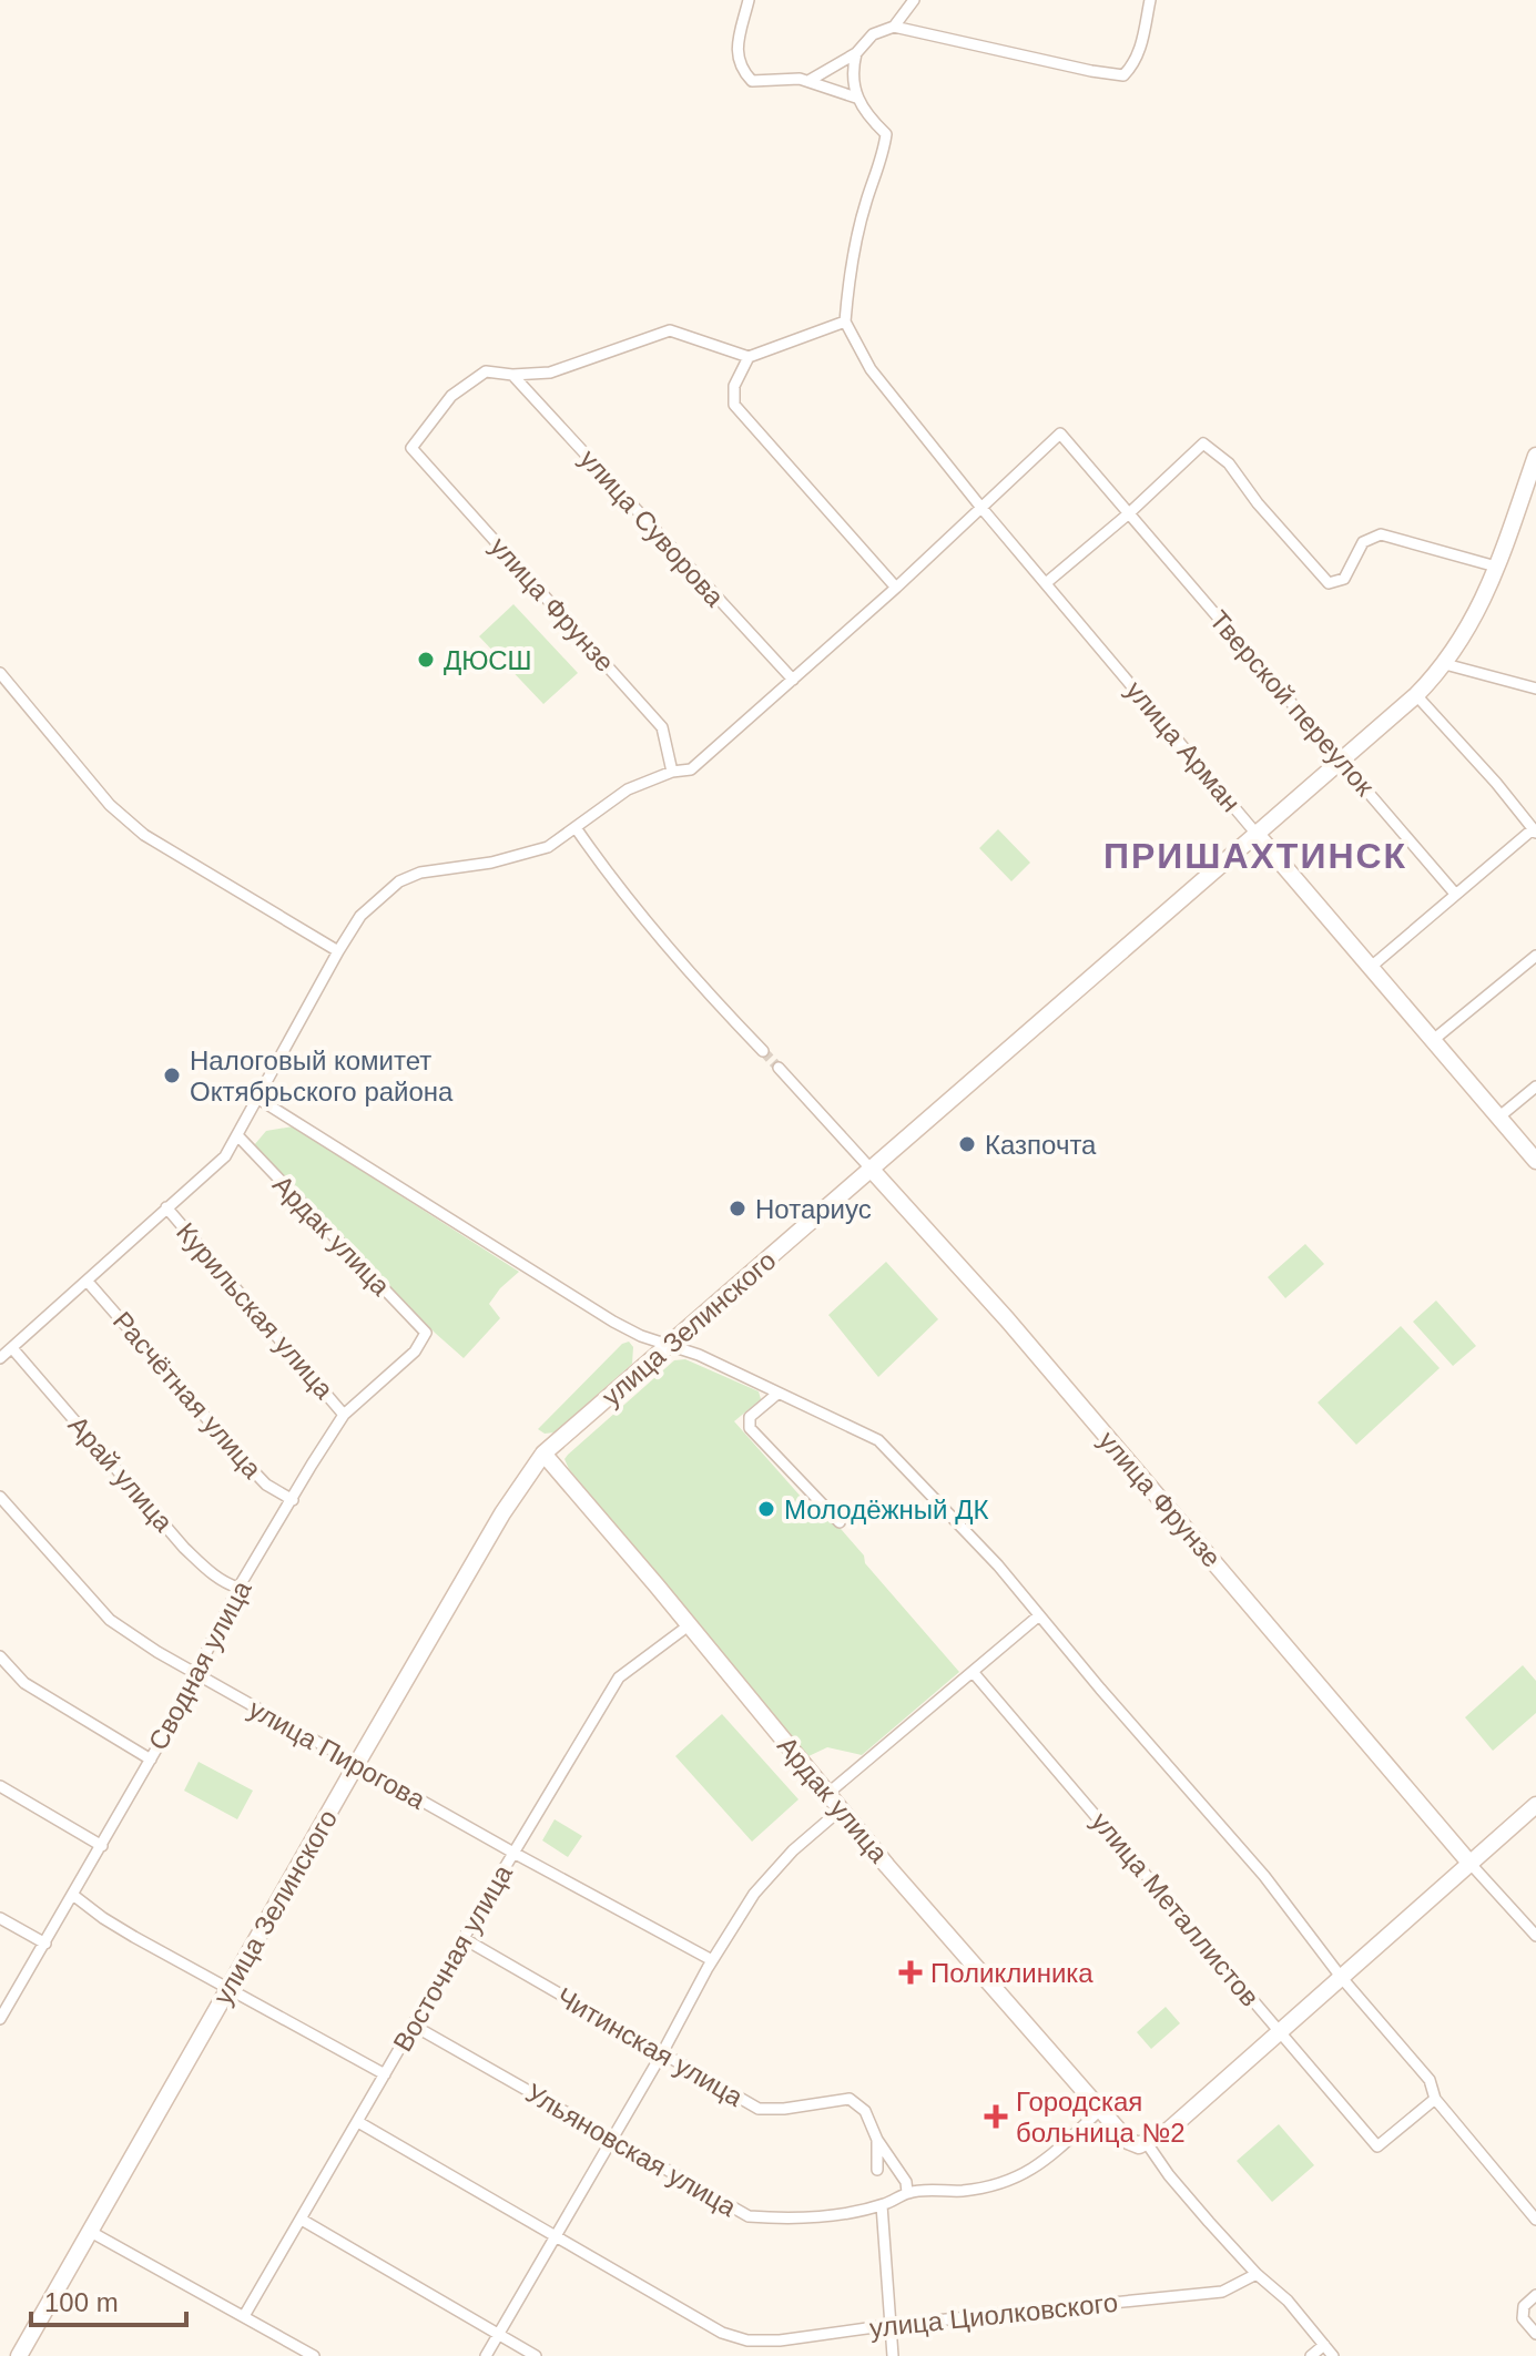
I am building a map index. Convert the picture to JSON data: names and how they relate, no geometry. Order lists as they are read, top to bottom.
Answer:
{
  "streets": {
    "street": [
      "улица Суворова",
      "улица Фрунзе",
      "Тверской переулок",
      "улица Арман",
      "Ардак улица",
      "Курильская улица",
      "улица Зелинского",
      "Расчётная улица",
      "Арай улица",
      "Сводная улица",
      "улица Пирогова",
      "улица Металлистов",
      "Восточная улица",
      "Читинская улица",
      "Ульяновская улица",
      "улица Циолковского"
    ]
  },
  "crossings": [
    ["улица Суворова", "улица Фрунзе"],
    ["улица Фрунзе", "улица Зелинского"],
    ["Тверской переулок", "улица Арман"],
    ["Тверской переулок", "улица Зелинского"],
    ["улица Арман", "улица Зелинского"],
    ["Ардак улица", "улица Зелинского"],
    ["Ардак улица", "Сводная улица"],
    ["Ардак улица", "Восточная улица"],
    ["Ардак улица", "Ульяновская улица"],
    ["Курильская улица", "Сводная улица"],
    ["улица Зелинского", "улица Пирогова"],
    ["Расчётная улица", "Сводная улица"],
    ["Арай улица", "Сводная улица"],
    ["Сводная улица", "улица Пирогова"],
    ["улица Пирогова", "Восточная улица"],
    ["Восточная улица", "Читинская улица"],
    ["Восточная улица", "Ульяновская улица"],
    ["Восточная улица", "улица Циолковского"]
  ],
  "districts": ["ПРИШАХТИНСК"],
  "places": {
    "other": [
      "ДЮСШ",
      "Налоговый комитет Октябрьского района",
      "Казпочта",
      "Нотариус",
      "Молодёжный ДК"
    ],
    "health": ["Поликлиника", "Городская больница №2"]
  },
  "scale_bar": "100 m"
}
